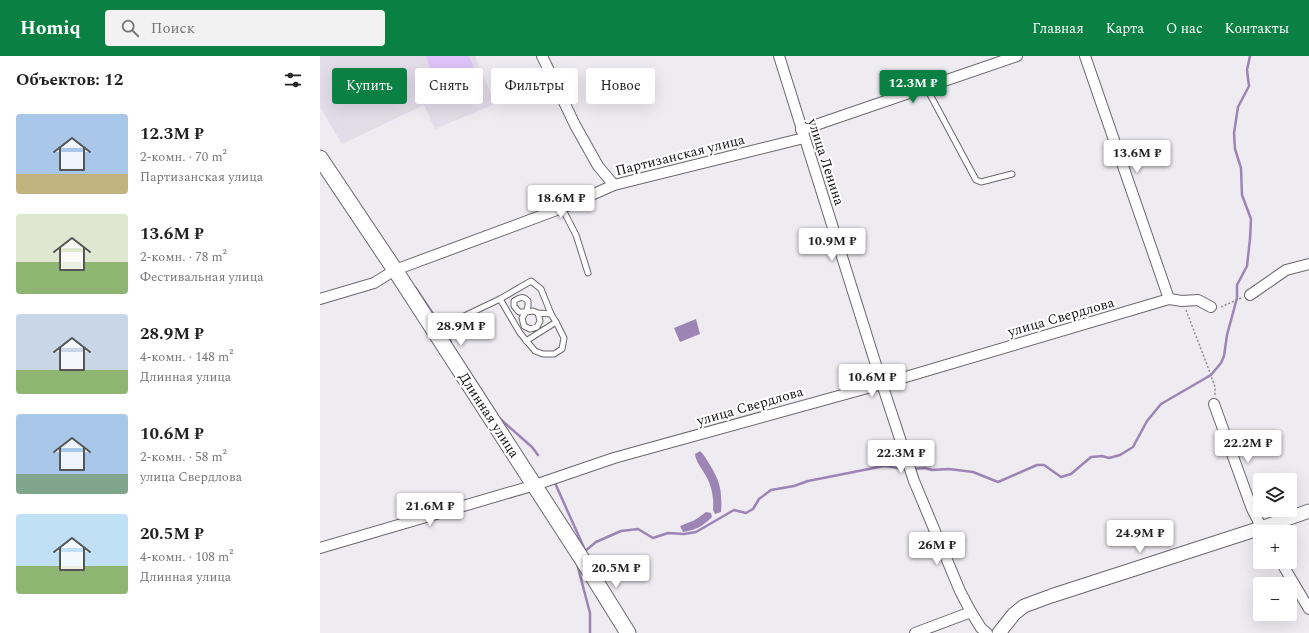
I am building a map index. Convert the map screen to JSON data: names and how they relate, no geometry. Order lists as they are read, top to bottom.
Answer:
{
  "streets": {
    "main road": ["Длинная улица"],
    "street": ["Партизанская улица", "улица Ленина", "улица Свердлова"]
  },
  "crossings": [
    ["Партизанская улица", "улица Ленина"],
    ["Партизанская улица", "Длинная улица"],
    ["улица Ленина", "улица Свердлова"],
    ["улица Свердлова", "Длинная улица"]
  ],
  "page": {
    "header": "Homiq",
    "search": "Поиск",
    "nav": [
      "Главная",
      "Карта",
      "О нас",
      "Контакты"
    ],
    "heading": "Объектов: 12",
    "chip": [
      "Купить",
      "Снять",
      "Фильтры",
      "Новое"
    ],
    "price": [
      "12.3M ₽",
      "13.6M ₽",
      "18.6M ₽",
      "10.9M ₽",
      "28.9M ₽",
      "10.6M ₽",
      "22.2M ₽",
      "22.3M ₽",
      "21.6M ₽",
      "24.9M ₽",
      "26M ₽",
      "20.5M ₽"
    ],
    "list": [
      {
        "name": "12.3M ₽",
        "note": "2-комн. · 70 m² · Партизанская улица"
      },
      {
        "name": "13.6M ₽",
        "note": "2-комн. · 78 m² · Фестивальная улица"
      },
      {
        "name": "28.9M ₽",
        "note": "4-комн. · 148 m² · Длинная улица"
      },
      {
        "name": "10.6M ₽",
        "note": "2-комн. · 58 m² · улица Свердлова"
      },
      {
        "name": "20.5M ₽",
        "note": "4-комн. · 108 m² · Длинная улица"
      }
    ],
    "map_buttons": ["+", "−"]
  }
}
